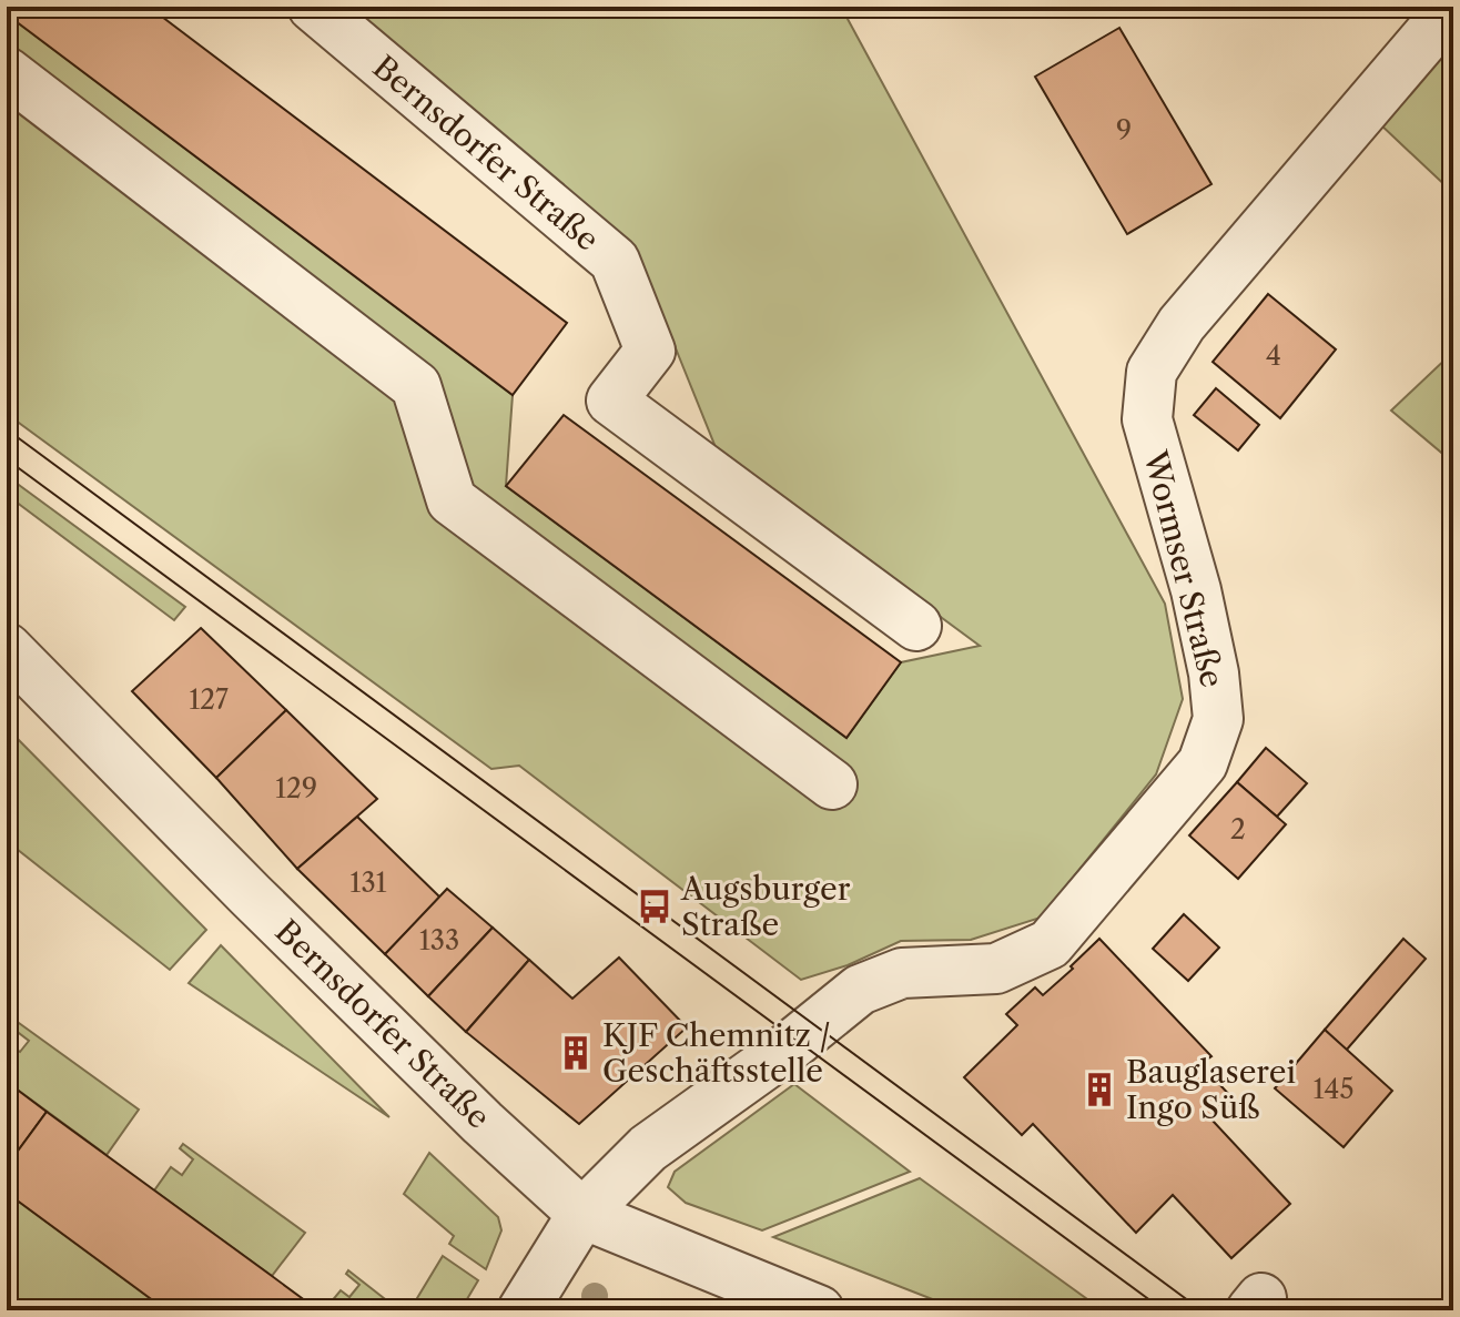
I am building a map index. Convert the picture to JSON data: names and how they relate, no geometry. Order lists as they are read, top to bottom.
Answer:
{
  "streets": {
    "street": ["Bernsdorfer Straße", "Wormser Straße"]
  },
  "crossings": [
    ["Bernsdorfer Straße", "Wormser Straße"]
  ],
  "places": {
    "bus stop": ["Augsburger Straße"],
    "building": ["KJF Chemnitz / Geschäftsstelle", "Bauglaserei Ingo Süß"]
  },
  "house_numbers": [
    "9",
    "4",
    "127",
    "129",
    "2",
    "131",
    "133",
    "145"
  ]
}
